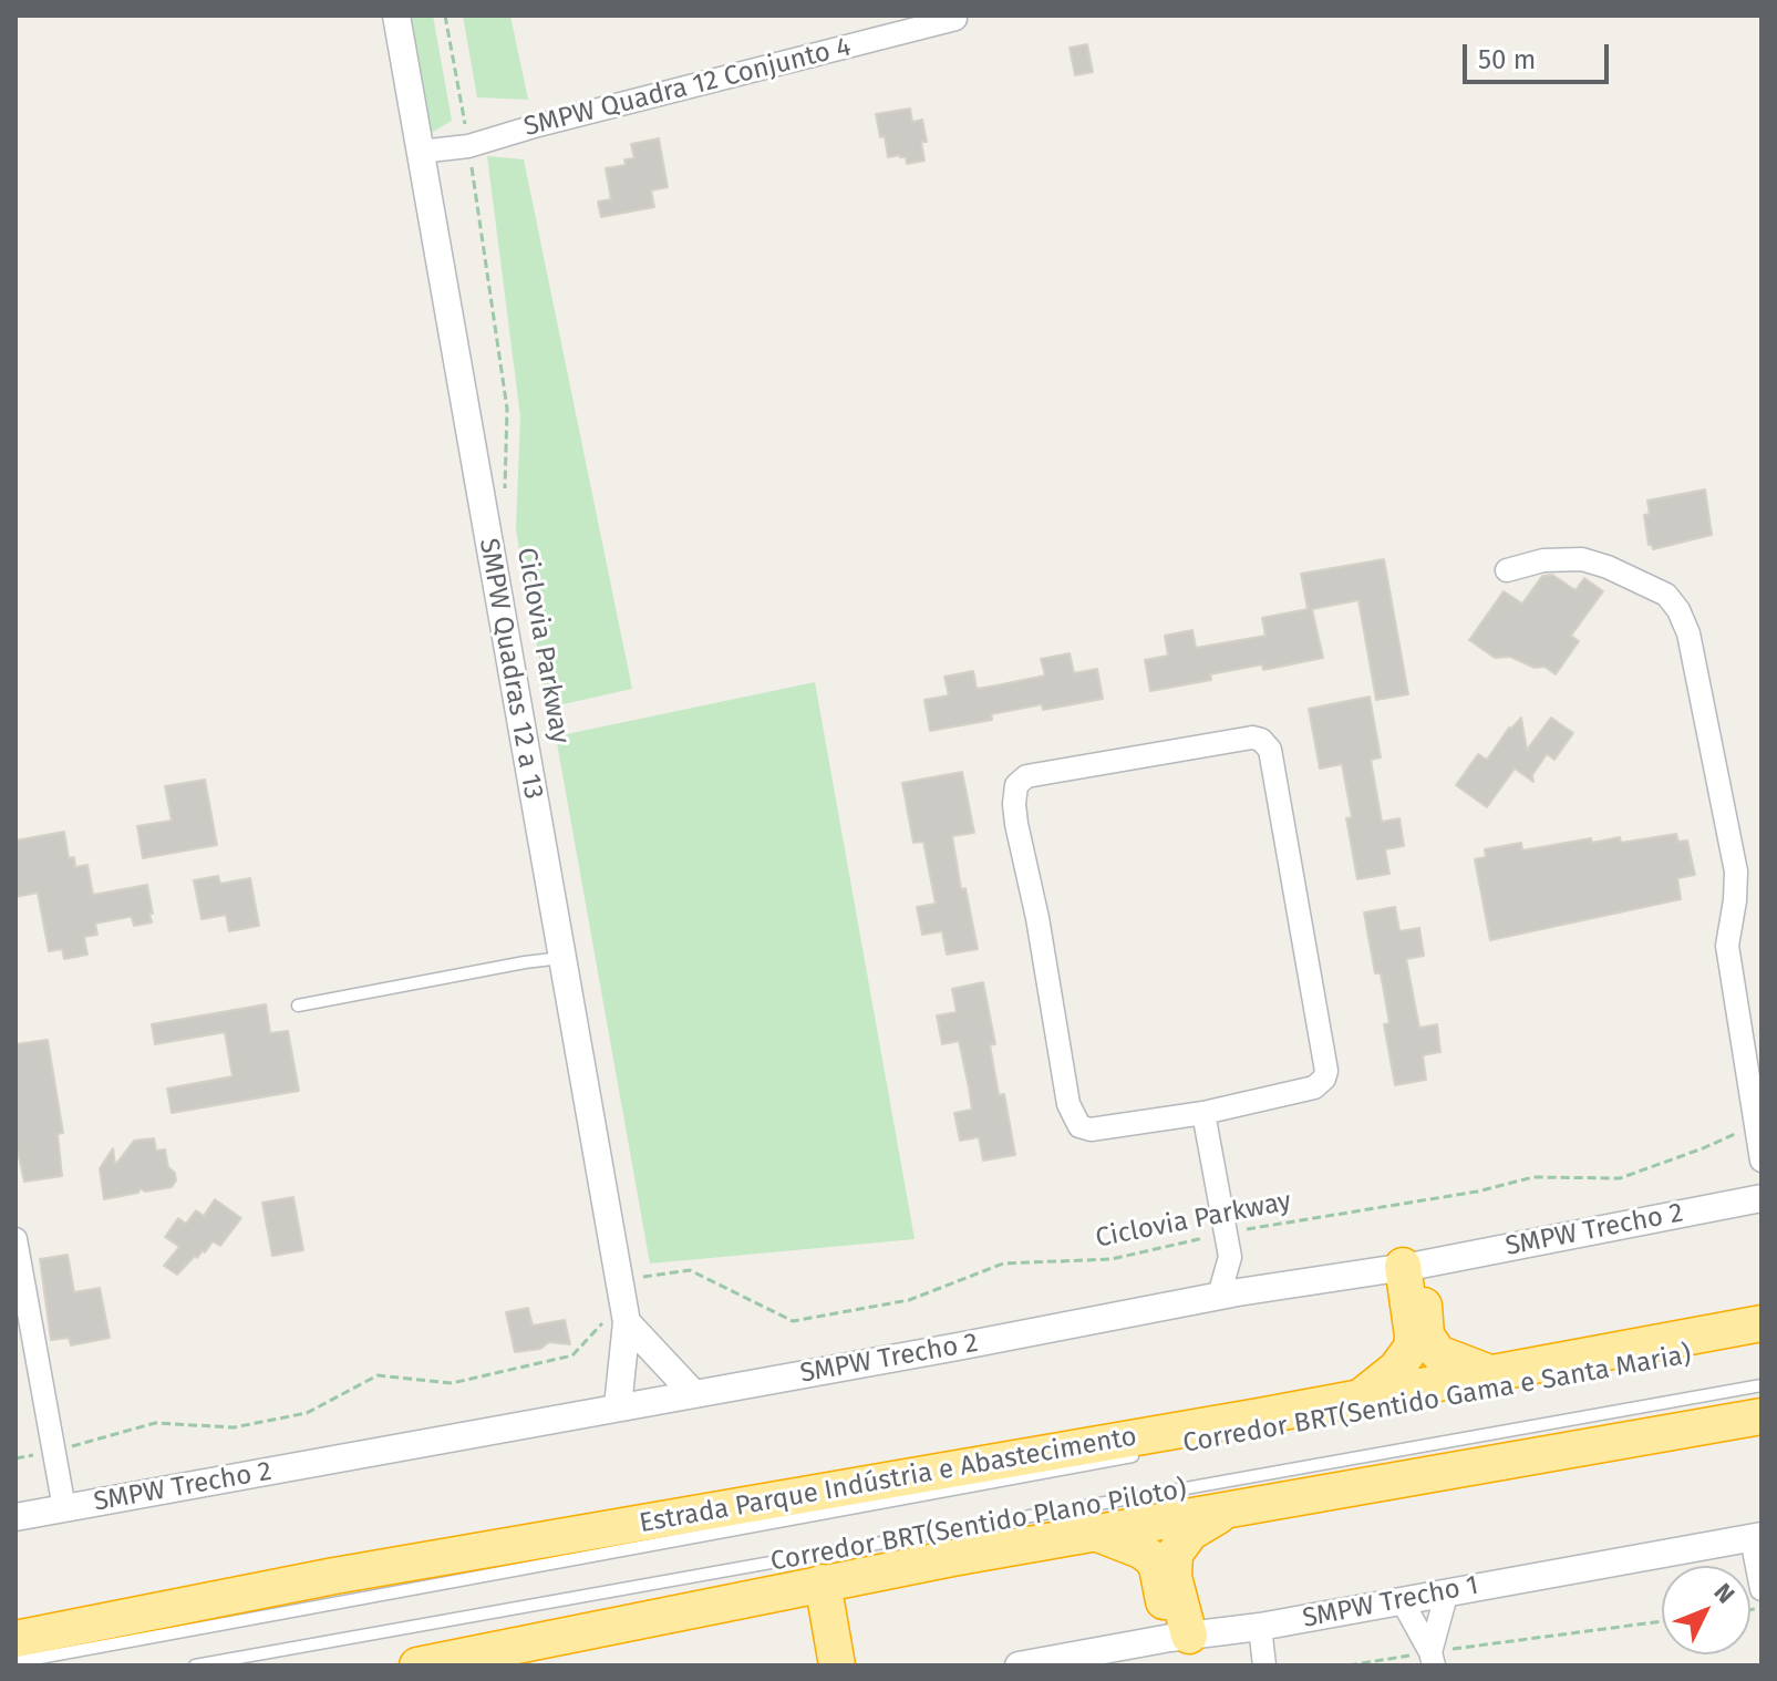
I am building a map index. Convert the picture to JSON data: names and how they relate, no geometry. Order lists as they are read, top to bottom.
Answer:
{
  "streets": {
    "highway": ["Estrada Parque Indústria e Abastecimento"],
    "street": [
      "SMPW Quadra 12 Conjunto 4",
      "SMPW Quadras 12 a 13",
      "SMPW Trecho 2",
      "SMPW Trecho 1"
    ],
    "lane": ["Corredor BRT(Sentido Plano Piloto)"],
    "path": ["Ciclovia Parkway"]
  },
  "crossings": [
    ["SMPW Quadra 12 Conjunto 4", "SMPW Quadras 12 a 13"],
    ["Ciclovia Parkway", "SMPW Quadras 12 a 13"],
    ["SMPW Quadras 12 a 13", "SMPW Trecho 2"]
  ],
  "scale_bar": "50 m",
  "north": "top right"
}
